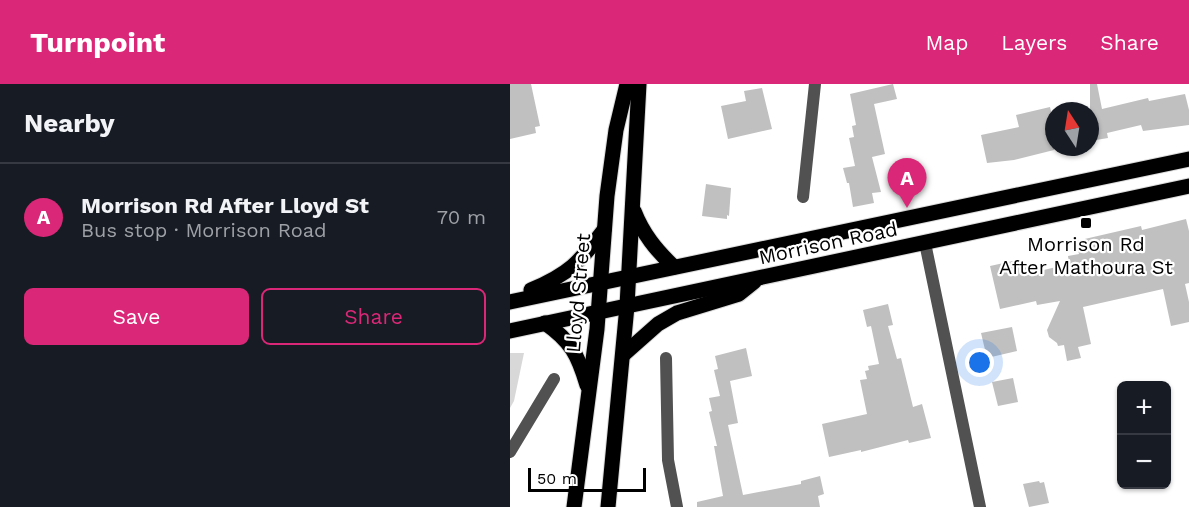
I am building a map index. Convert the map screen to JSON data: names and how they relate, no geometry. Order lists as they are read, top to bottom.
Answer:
{
  "streets": {
    "main road": ["Morrison Road", "Lloyd Street"]
  },
  "crossings": [
    ["Morrison Road", "Lloyd Street"]
  ],
  "places": {
    "transit": ["Morrison Rd After Mathoura St"]
  },
  "scale_bar": "50 m",
  "north": "top",
  "page": {
    "header": "Turnpoint",
    "nav": ["Map", "Layers", "Share"],
    "heading": "Nearby",
    "pins": "A",
    "list": [
      {
        "mark": "A",
        "name": "Morrison Rd After Lloyd St",
        "note": "Bus stop · Morrison Road",
        "value": "70 m"
      }
    ],
    "buttons": ["Save", "Share"],
    "map_buttons": ["+", "−"],
    "scale": "50 m"
  }
}
